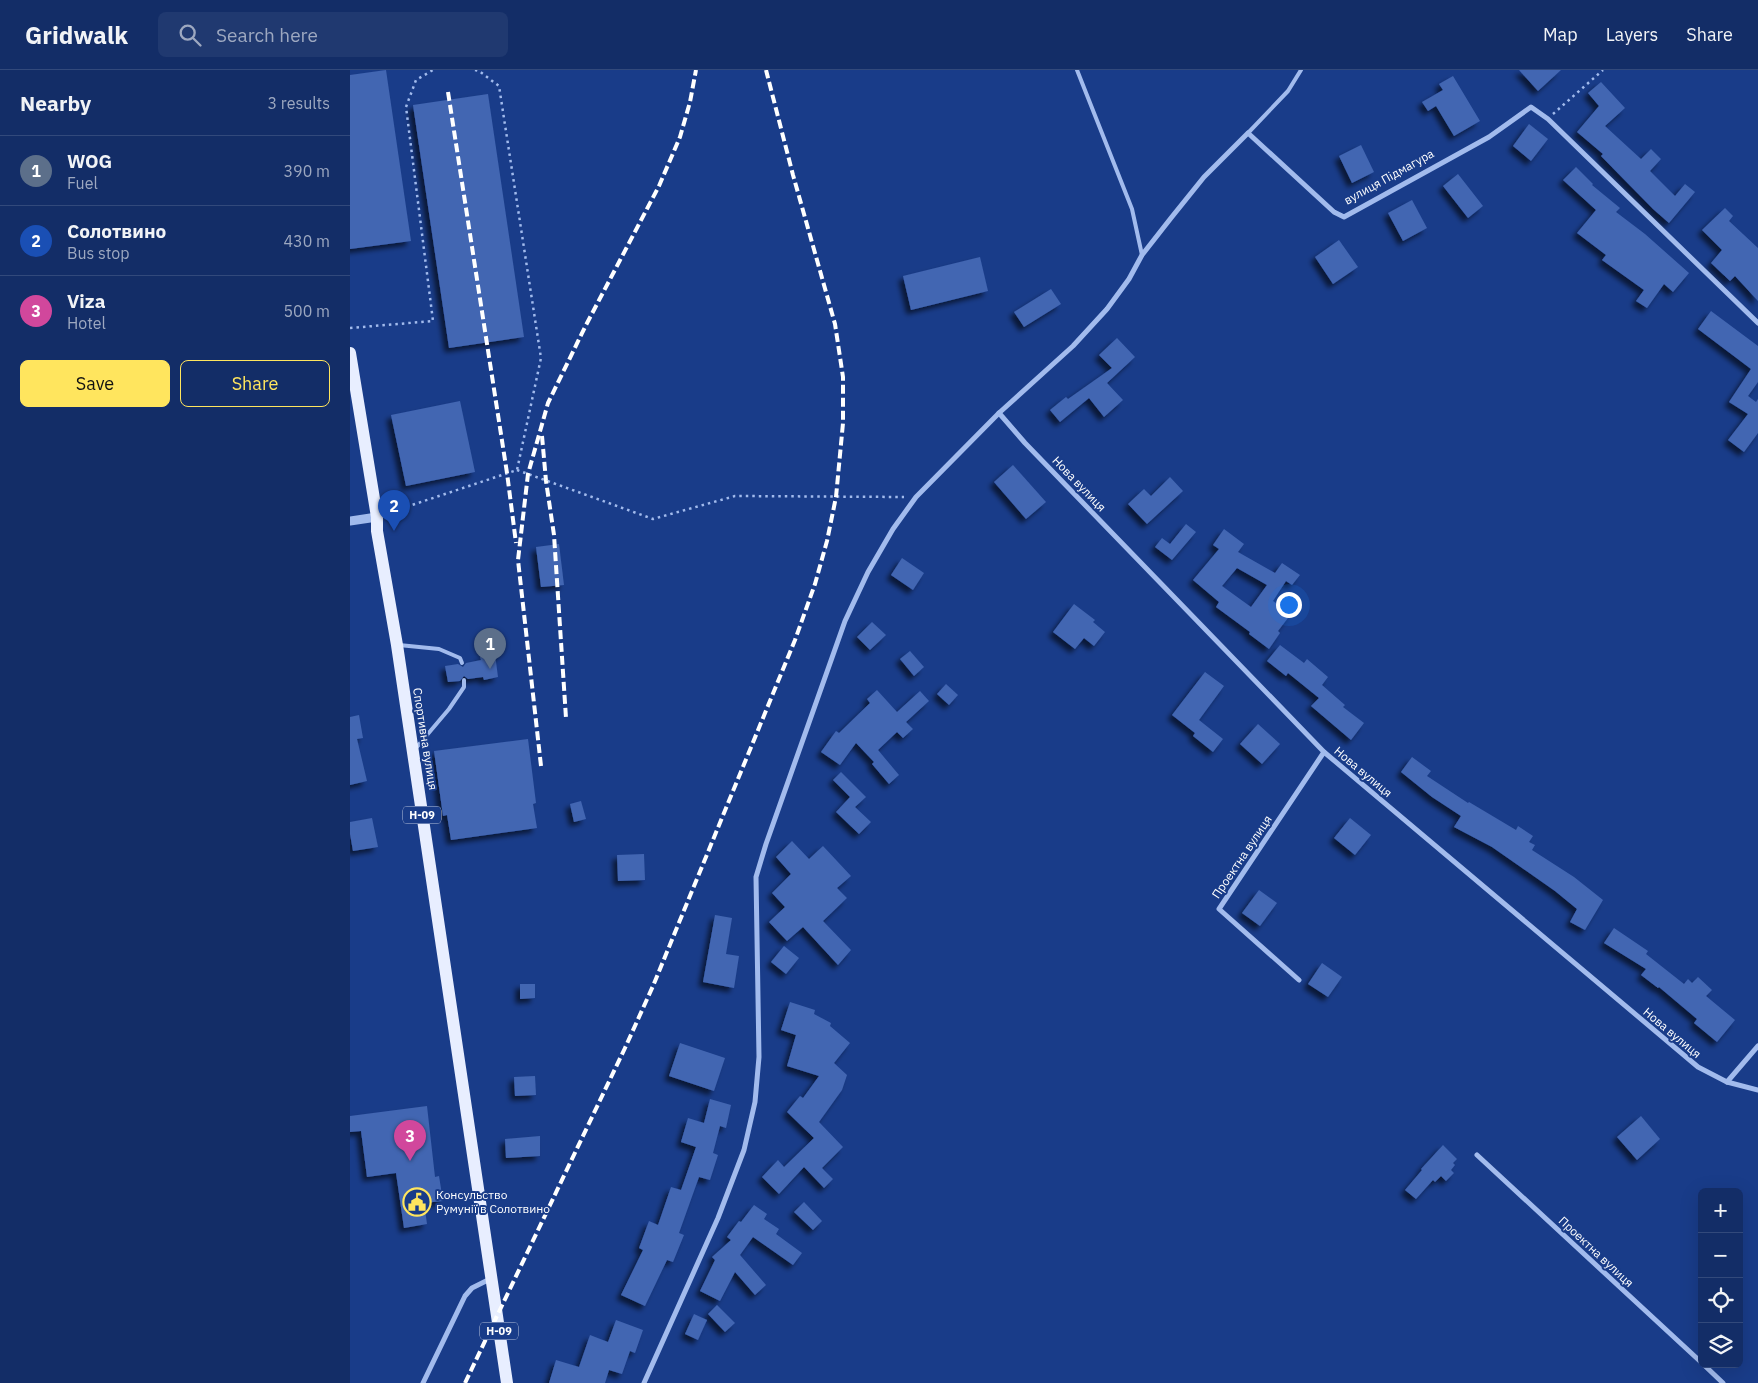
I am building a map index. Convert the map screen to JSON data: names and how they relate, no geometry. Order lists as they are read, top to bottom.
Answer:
{
  "streets": {
    "main road": ["Спортивна вулиця", "Н-09"],
    "street": ["вулиця Підмагура", "Нова вулиця", "Проектна вулиця"]
  },
  "crossings": [
    ["Нова вулиця", "Проектна вулиця"],
    ["Спортивна вулиця", "Н-09"]
  ],
  "places": {
    "public building": ["Консульство Румунії в Солотвино"]
  },
  "page": {
    "header": "Gridwalk",
    "search": "Search here",
    "nav": ["Map", "Layers", "Share"],
    "heading": ["Nearby", "3 results"],
    "list": [
      {
        "mark": "1",
        "name": "WOG",
        "note": "Fuel",
        "value": "390 m"
      },
      {
        "mark": "2",
        "name": "Солотвино",
        "note": "Bus stop",
        "value": "430 m"
      },
      {
        "mark": "3",
        "name": "Viza",
        "note": "Hotel",
        "value": "500 m"
      }
    ],
    "buttons": ["Save", "Share"],
    "pins": ["2", "1", "3"],
    "map_buttons": ["+", "−"]
  }
}
